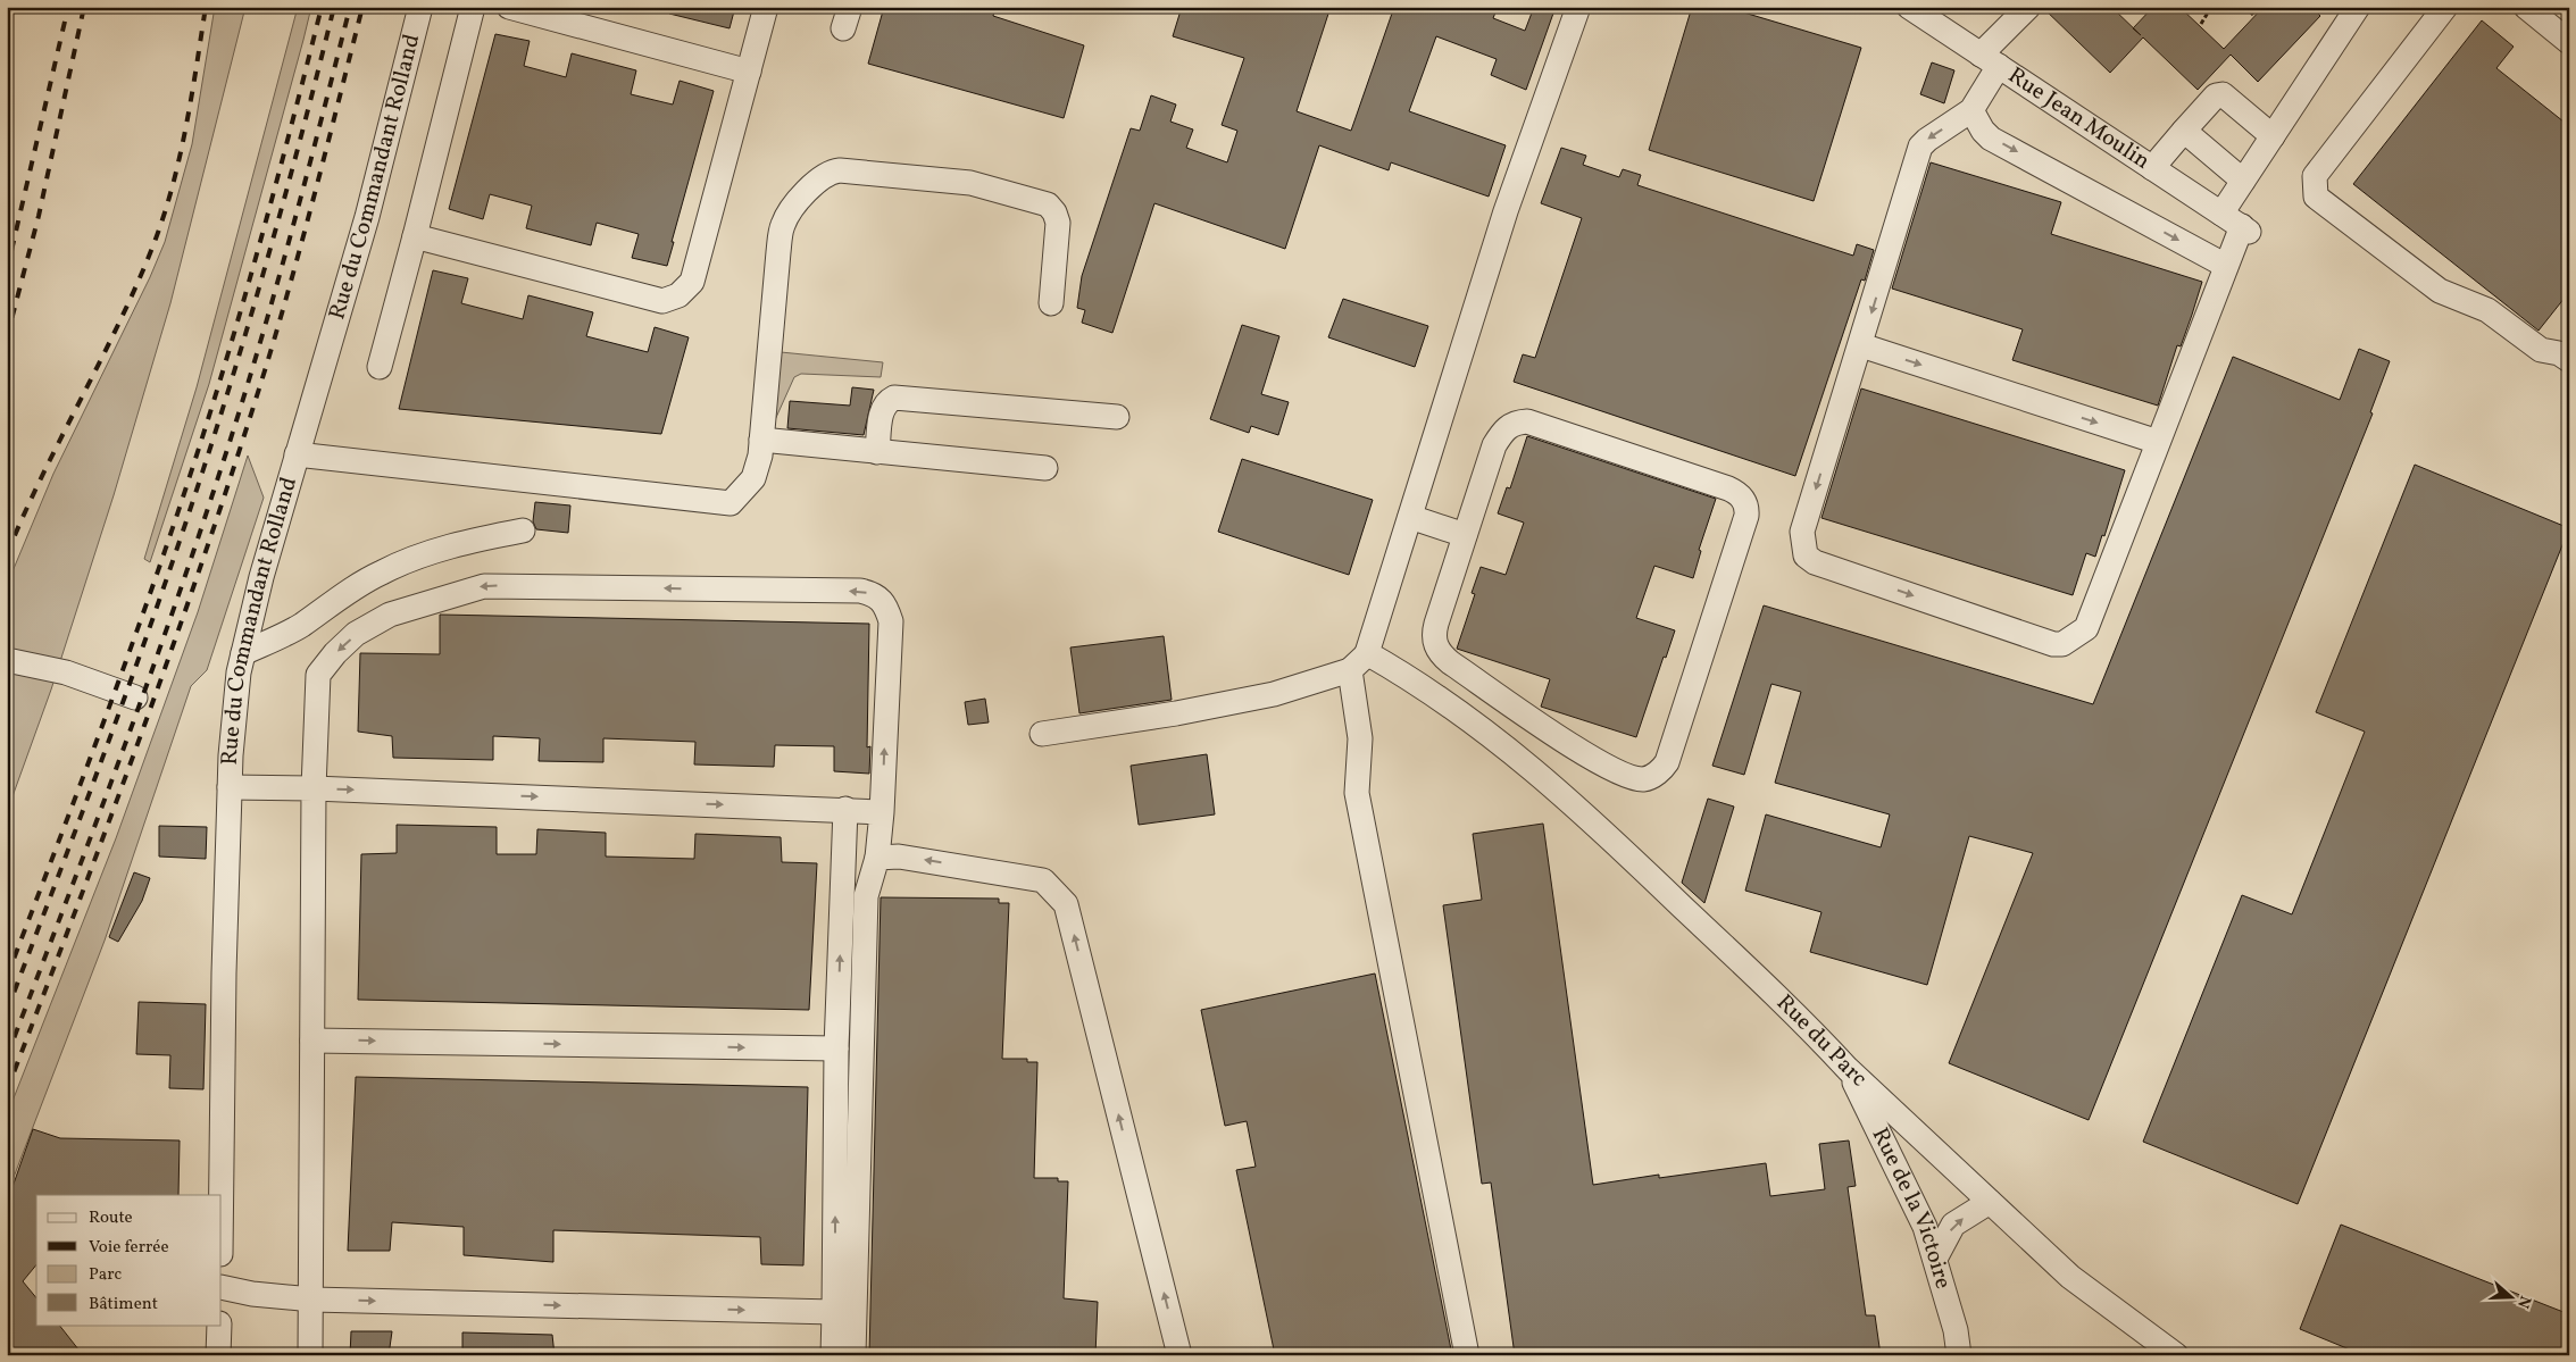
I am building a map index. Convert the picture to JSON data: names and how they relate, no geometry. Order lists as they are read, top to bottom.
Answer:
{
  "streets": {
    "street": [
      "Rue Jean Moulin",
      "Rue du Commandant Rolland",
      "Rue du Parc",
      "Rue de la Victoire"
    ]
  },
  "crossings": [
    ["Rue du Parc", "Rue de la Victoire"]
  ],
  "legend": [
    "Route",
    "Voie ferrée",
    "Parc",
    "Bâtiment"
  ],
  "north": "right"
}
